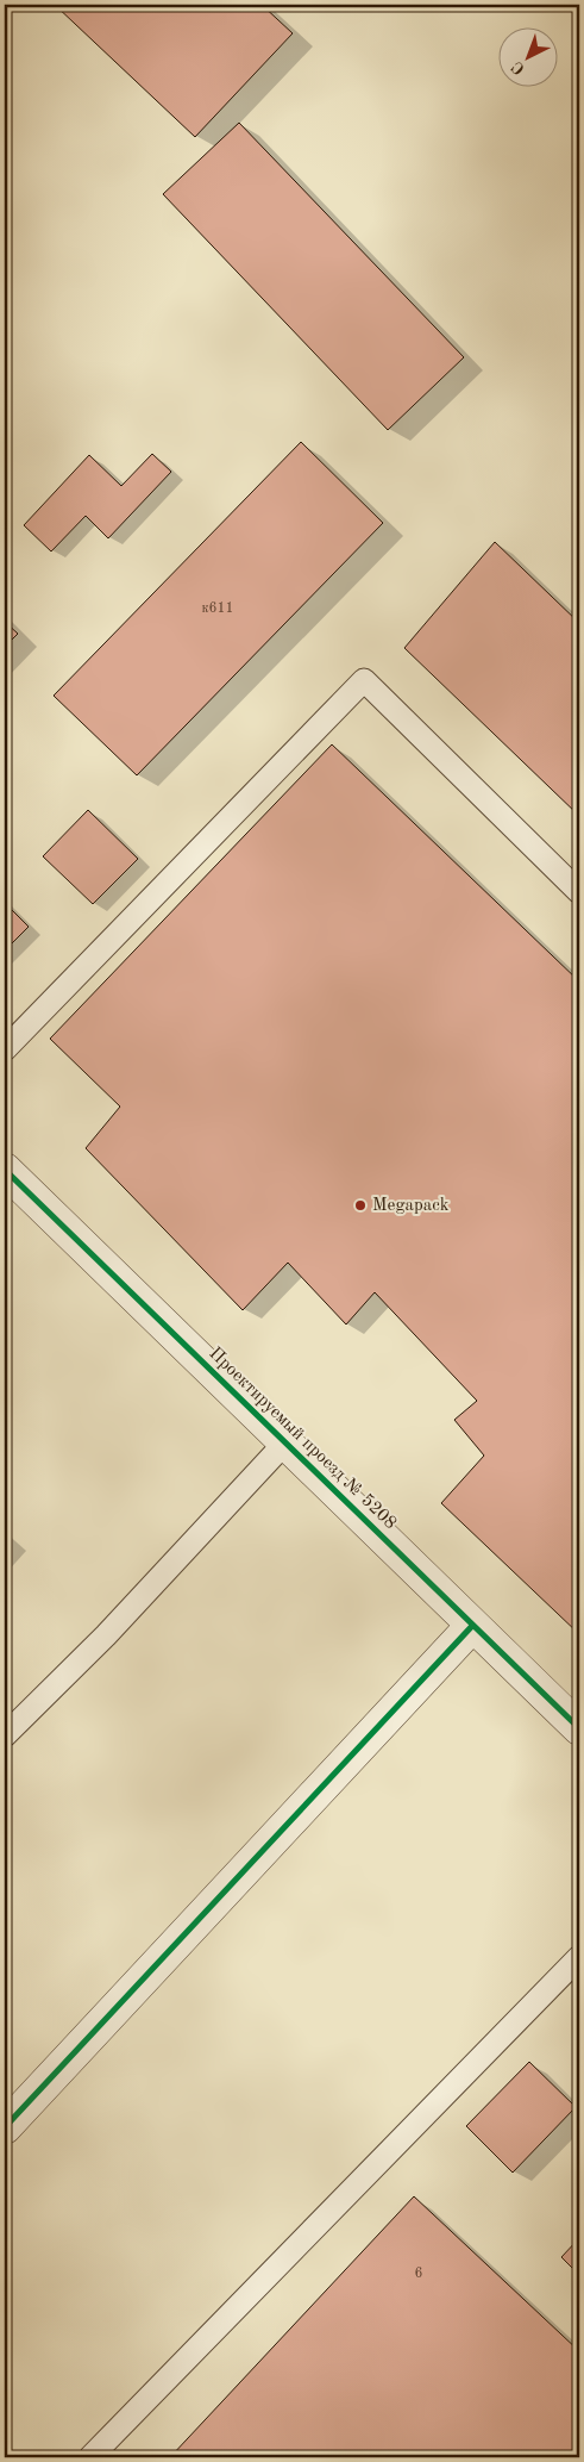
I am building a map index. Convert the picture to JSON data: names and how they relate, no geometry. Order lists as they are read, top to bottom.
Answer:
{
  "streets": {
    "street": ["Проектируемый проезд № 5208"]
  },
  "places": ["Megapack"],
  "house_numbers": ["к611", "6"],
  "north": "bottom left"
}
